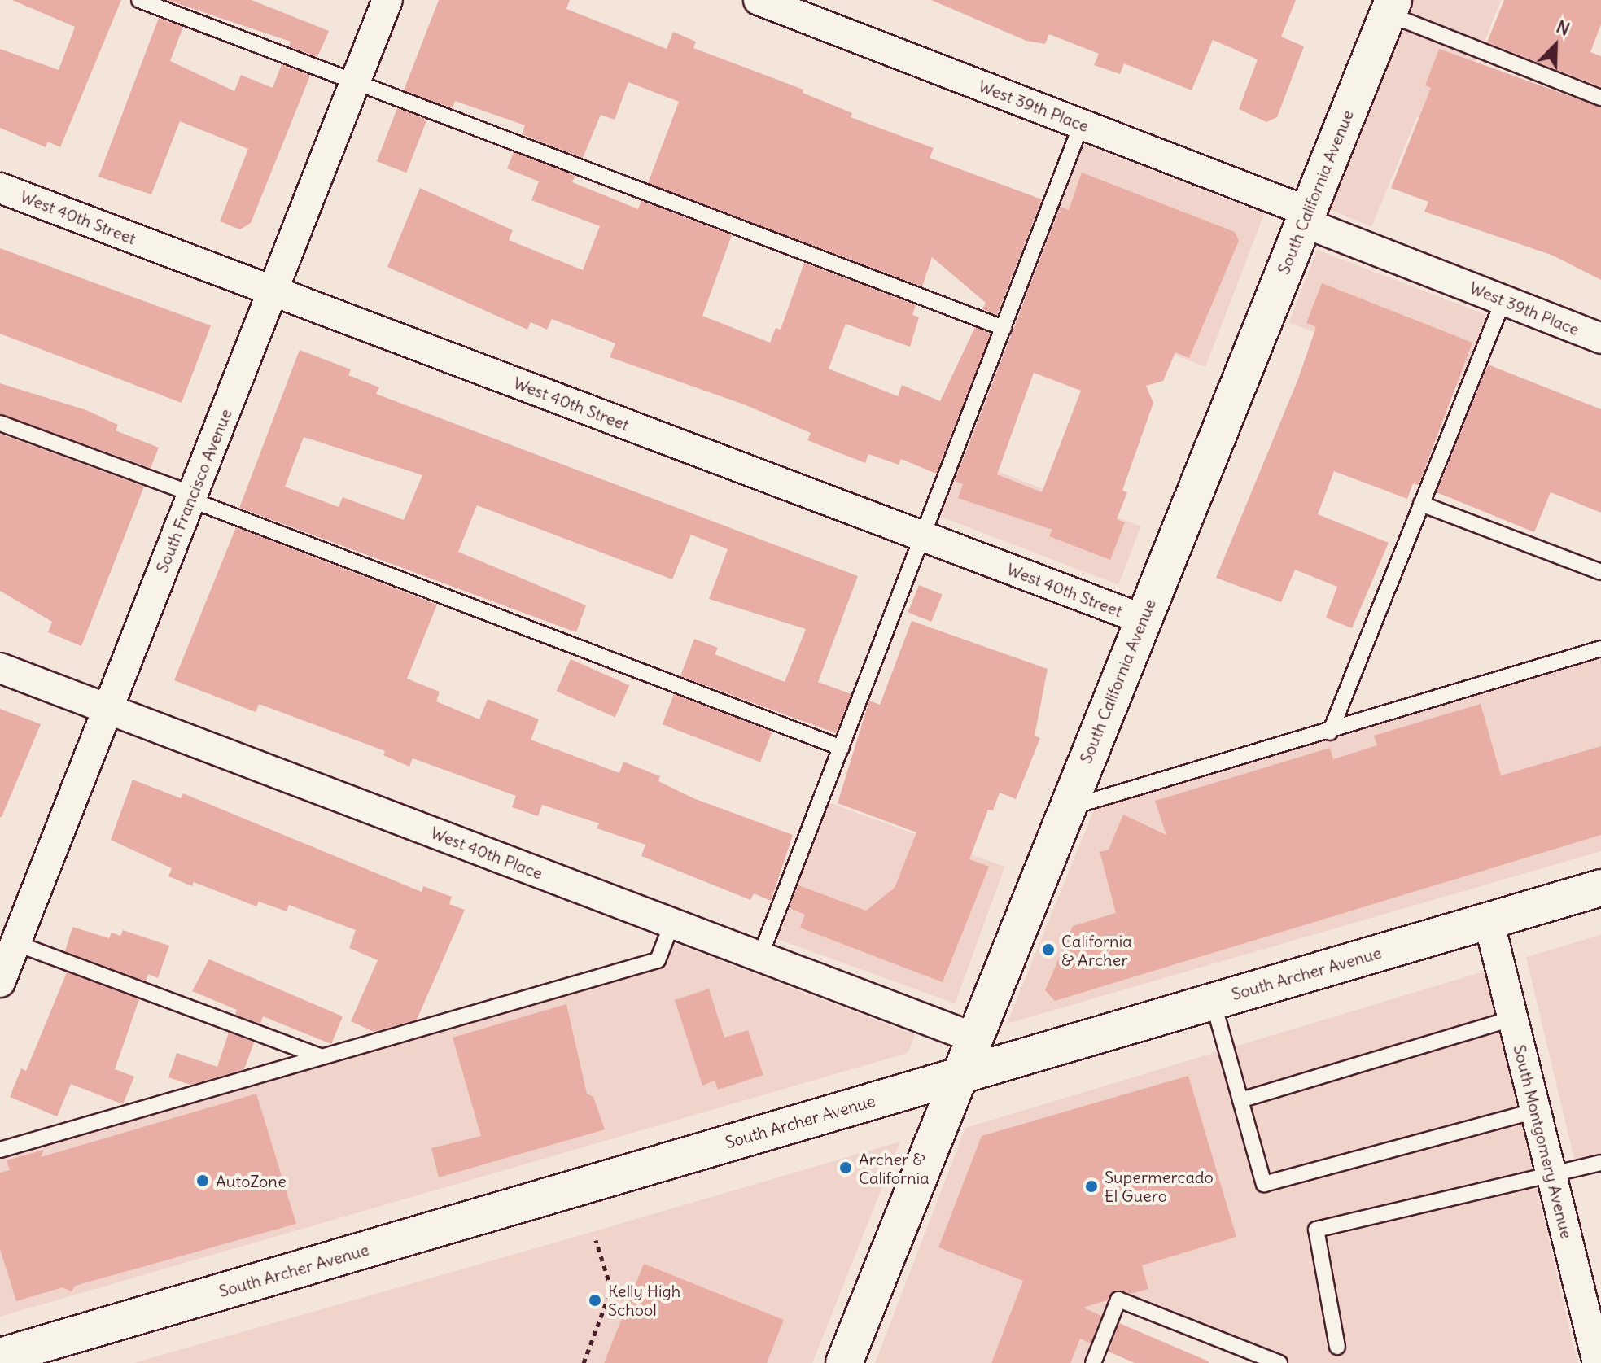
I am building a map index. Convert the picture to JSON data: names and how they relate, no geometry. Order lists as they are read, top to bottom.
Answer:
{
  "streets": {
    "main road": ["South California Avenue", "South Archer Avenue"],
    "street": [
      "West 39th Place",
      "West 40th Street",
      "South Francisco Avenue",
      "West 40th Place",
      "South Montgomery Avenue"
    ]
  },
  "crossings": [
    ["West 39th Place", "South California Avenue"],
    ["South California Avenue", "West 40th Street"],
    ["South California Avenue", "West 40th Place"],
    ["South California Avenue", "South Archer Avenue"],
    ["West 40th Street", "South Francisco Avenue"],
    ["South Francisco Avenue", "West 40th Place"],
    ["South Archer Avenue", "South Montgomery Avenue"]
  ],
  "places": [
    "California & Archer",
    "Archer & California",
    "AutoZone",
    "Supermercado El Guero",
    "Kelly High School"
  ],
  "north": "top right"
}
